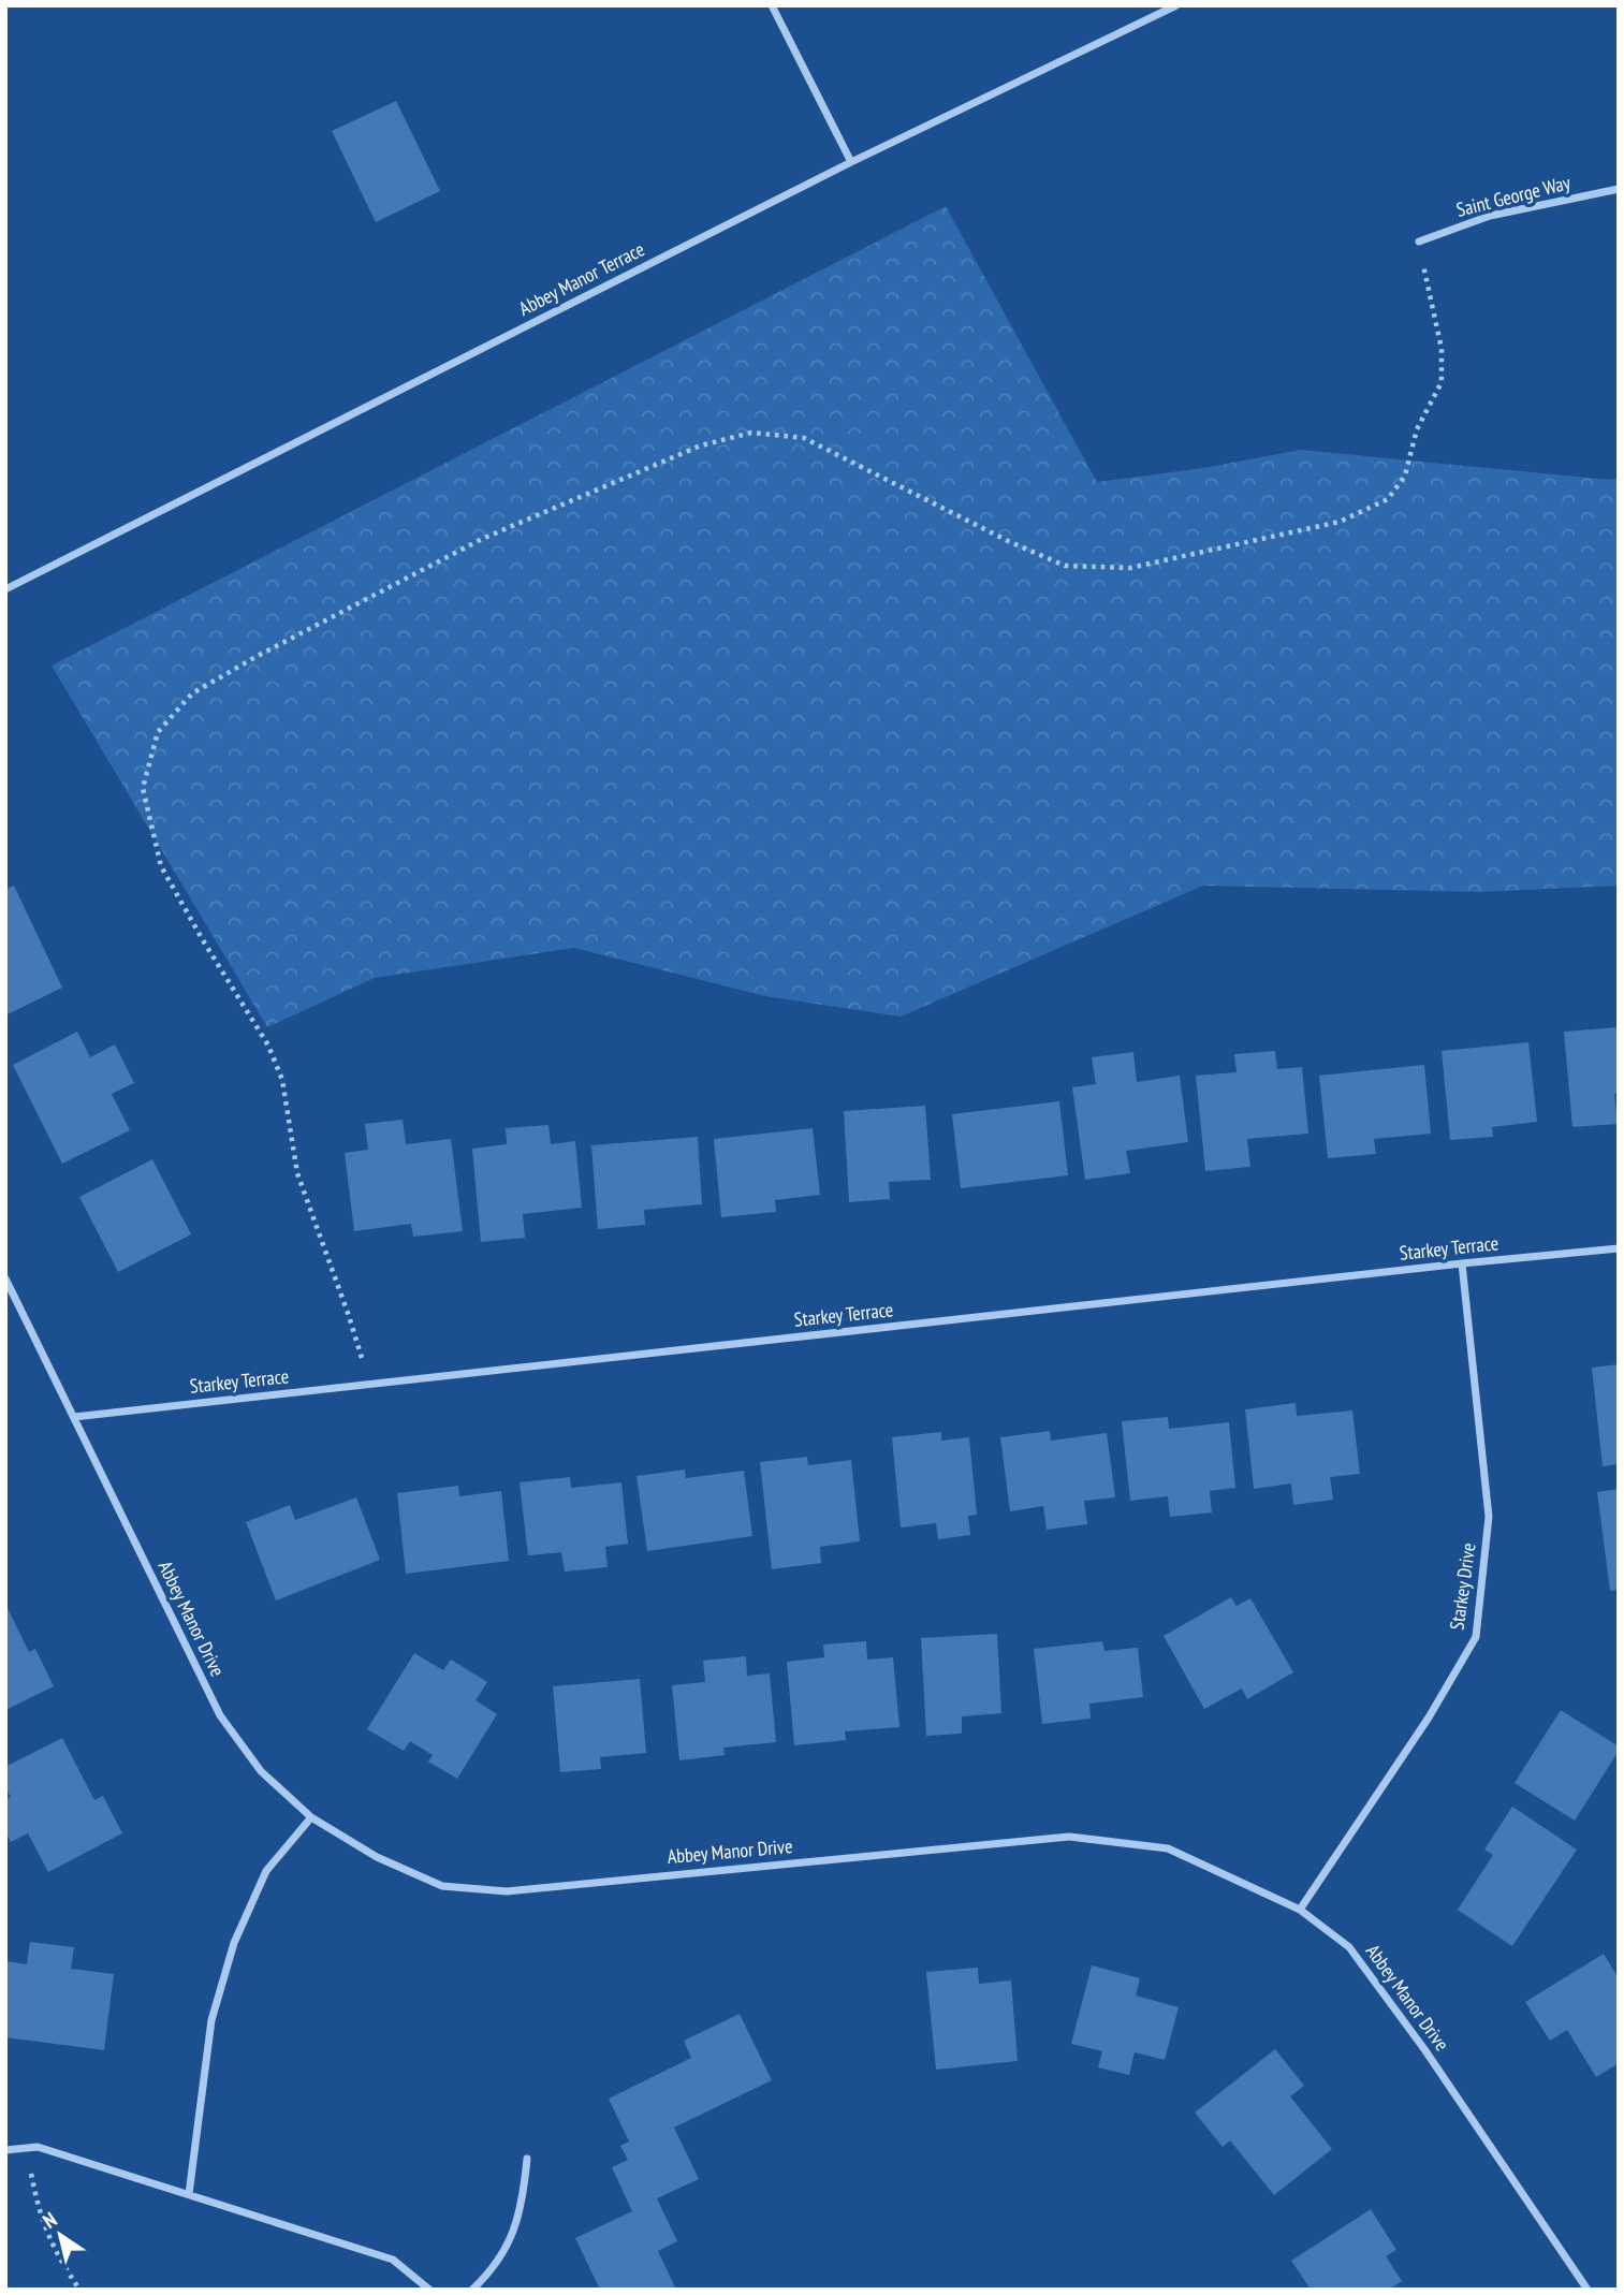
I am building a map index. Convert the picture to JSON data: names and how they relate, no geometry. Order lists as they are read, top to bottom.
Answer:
{
  "streets": {
    "street": [
      "Saint George Way",
      "Abbey Manor Terrace",
      "Starkey Terrace",
      "Starkey Drive",
      "Abbey Manor Drive"
    ]
  },
  "crossings": [
    ["Starkey Terrace", "Starkey Drive"],
    ["Starkey Terrace", "Abbey Manor Drive"],
    ["Starkey Drive", "Abbey Manor Drive"]
  ],
  "north": "top left"
}
